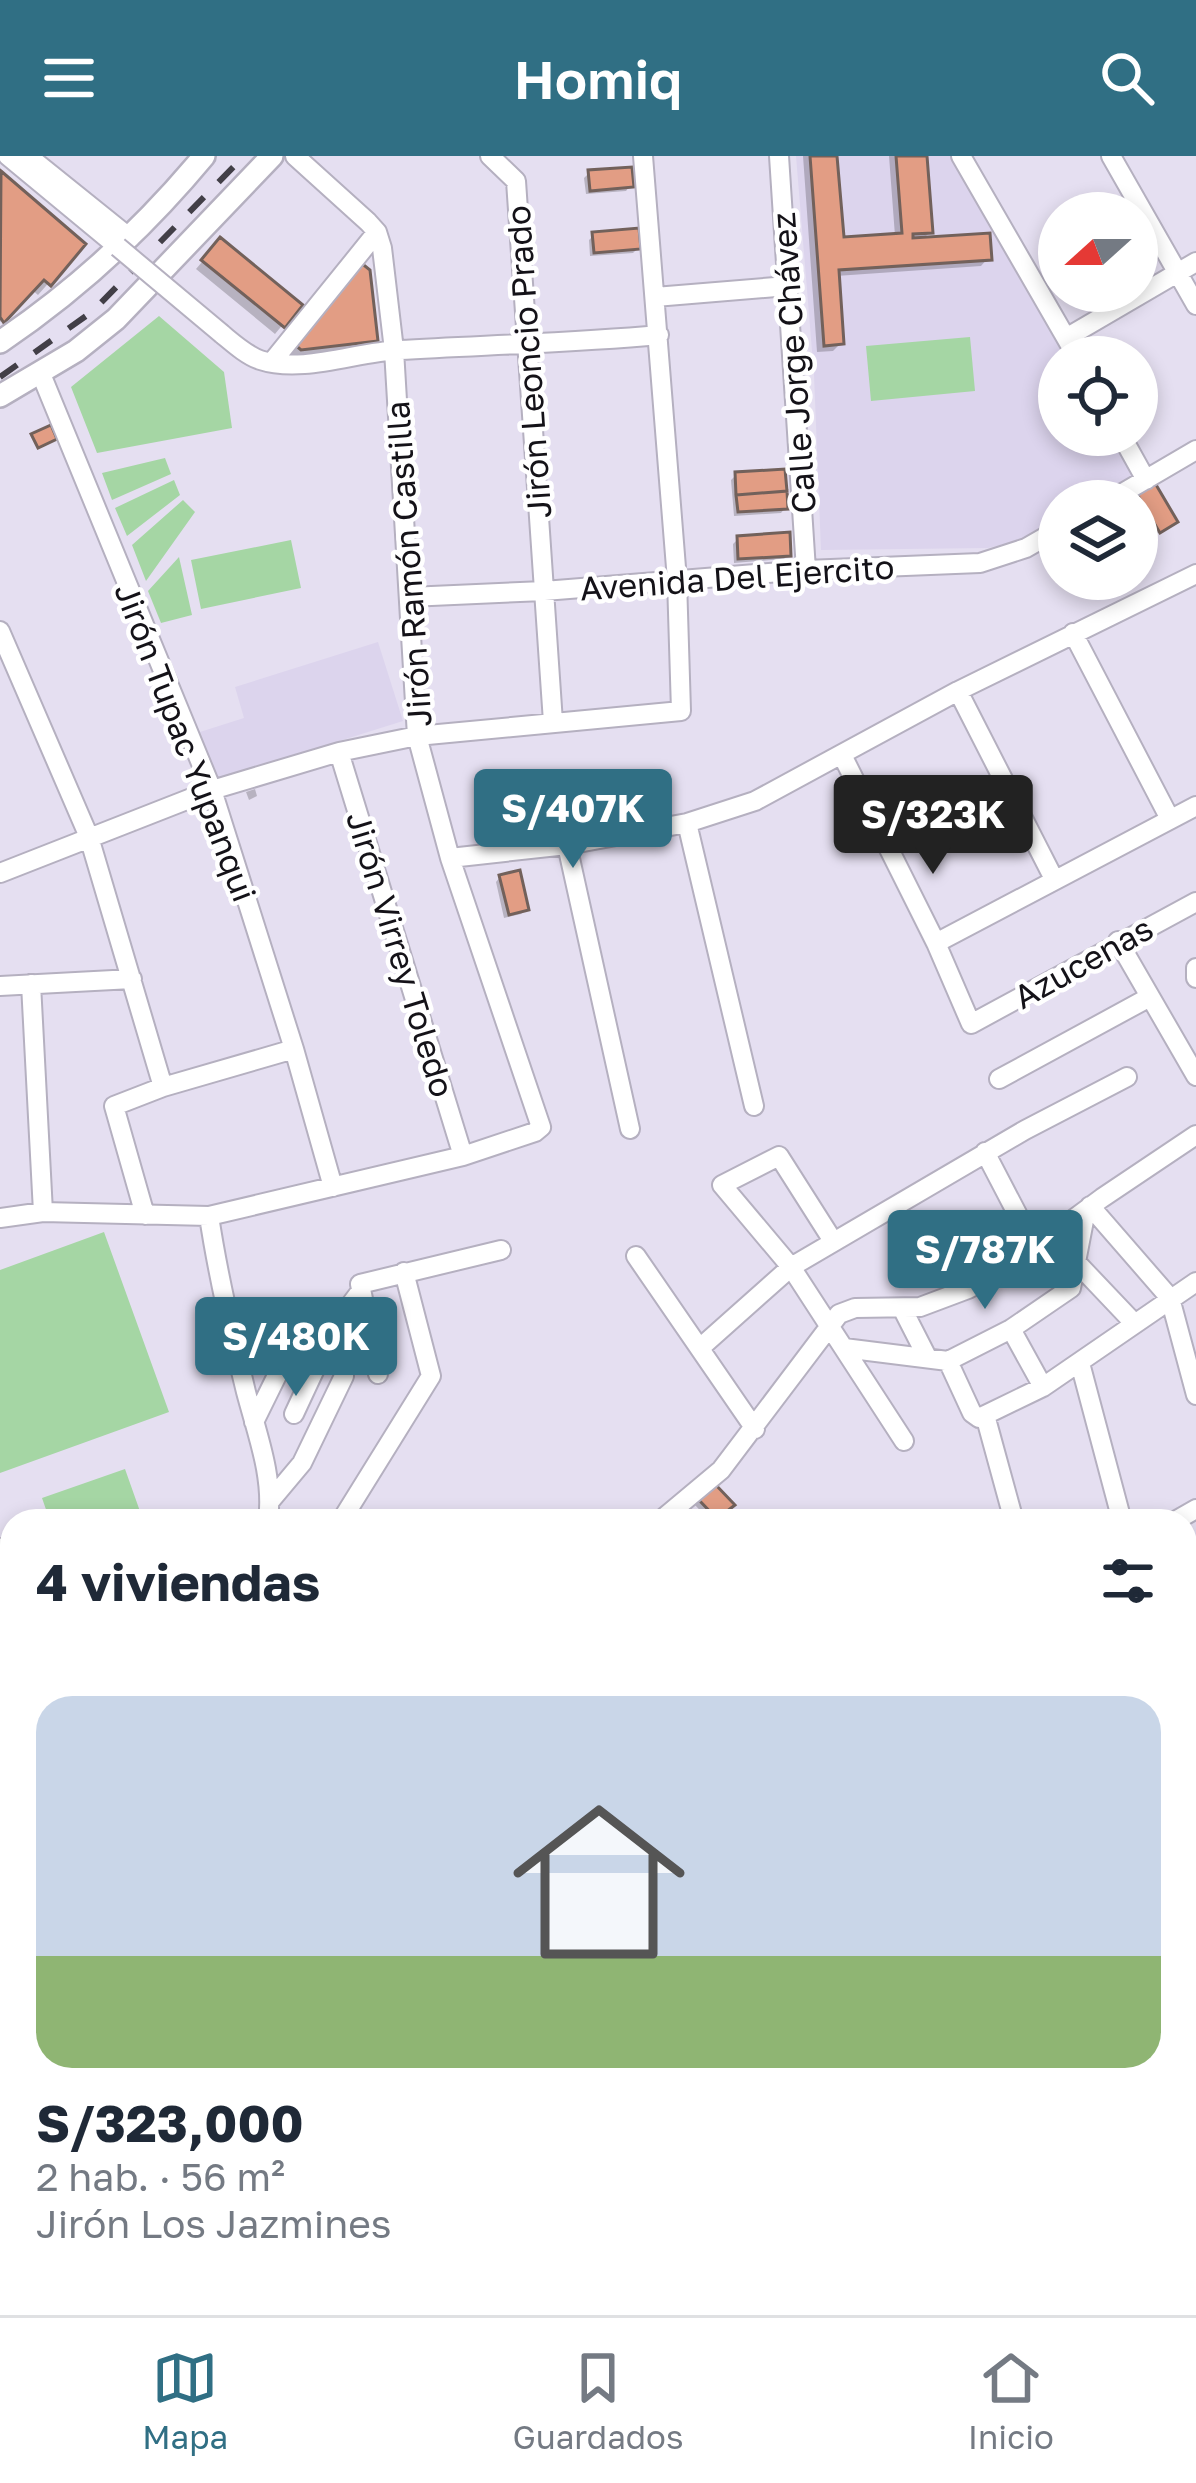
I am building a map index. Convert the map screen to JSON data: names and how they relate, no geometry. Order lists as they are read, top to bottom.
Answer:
{
  "streets": {
    "street": [
      "Jirón Leoncio Prado",
      "Calle Jorge Chávez",
      "Jirón Ramón Castilla",
      "Avenida Del Ejercito",
      "Jirón Tupac Yupanqui",
      "Jirón Virrey Toledo",
      "Azucenas"
    ]
  },
  "crossings": [
    ["Jirón Leoncio Prado", "Avenida Del Ejercito"],
    ["Calle Jorge Chávez", "Avenida Del Ejercito"],
    ["Jirón Ramón Castilla", "Avenida Del Ejercito"],
    ["Jirón Ramón Castilla", "Jirón Virrey Toledo"]
  ],
  "north": "left",
  "page": {
    "header": "Homiq",
    "price": [
      "S/407K",
      "S/323K",
      "S/787K",
      "S/480K"
    ],
    "heading": "4 viviendas",
    "list": [
      {
        "name": "S/323,000",
        "note": "2 hab. · 56 m² · Jirón Los Jazmines"
      }
    ],
    "tabs": ["Mapa", "Guardados", "Inicio"]
  }
}
